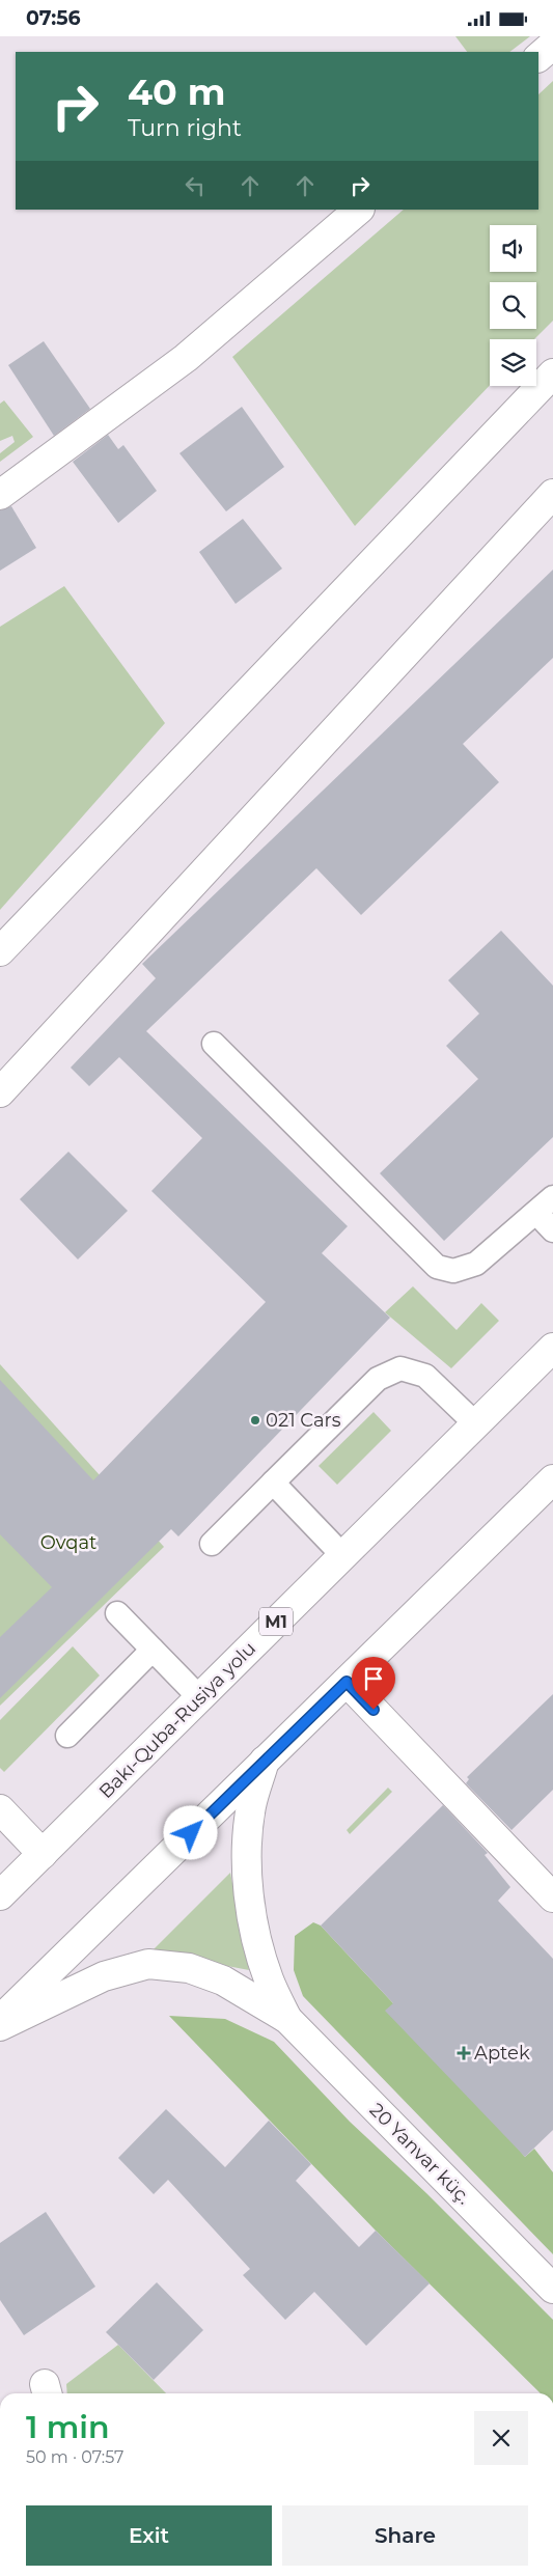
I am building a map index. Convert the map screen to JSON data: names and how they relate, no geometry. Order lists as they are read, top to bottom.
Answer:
{
  "streets": {
    "main road": ["M1", "Bakı-Quba-Rusiya yolu", "20 Yanvar küç."]
  },
  "parks": ["Ovqat"],
  "places": {
    "other": ["021 Cars"],
    "health": ["Aptek"]
  },
  "page": {
    "status": "07:56",
    "turn": ["40 m", "Turn right"],
    "heading": ["1 min", "50 m · 07:57"],
    "buttons": ["Exit", "Share"]
  }
}
